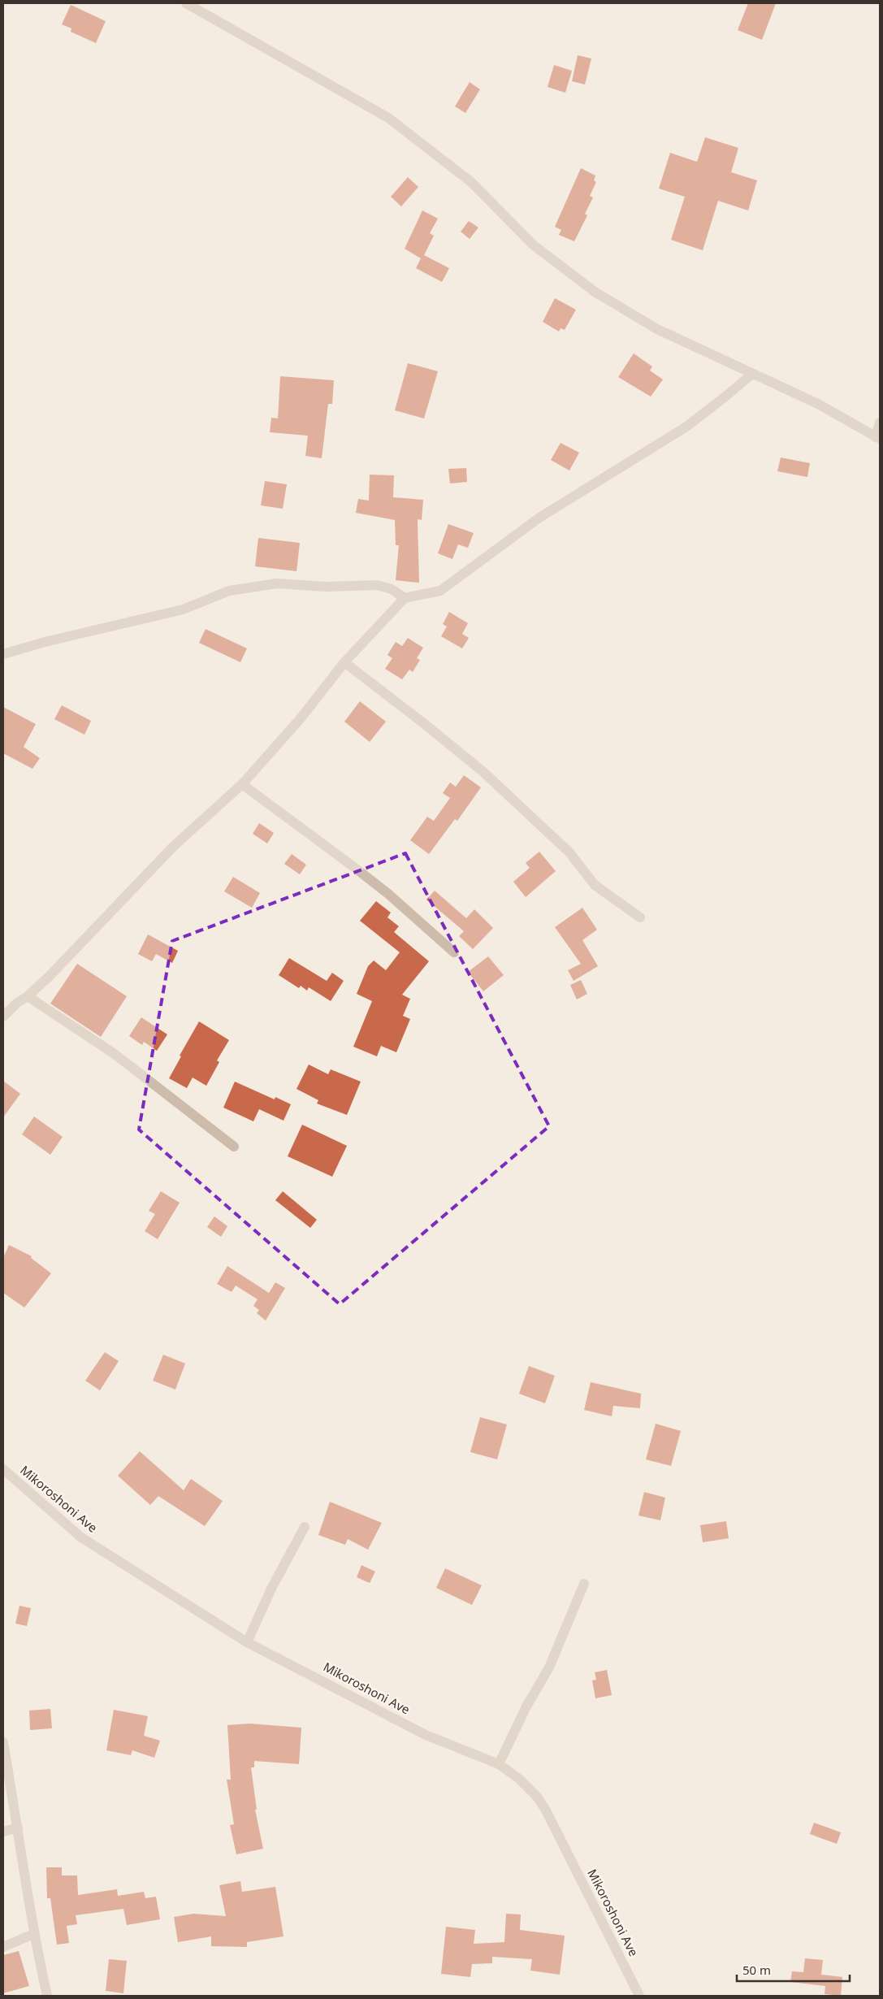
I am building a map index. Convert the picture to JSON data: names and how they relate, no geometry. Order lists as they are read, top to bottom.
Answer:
{
  "streets": {
    "street": ["Mikoroshoni Ave"]
  },
  "scale_bar": "50 m"
}
